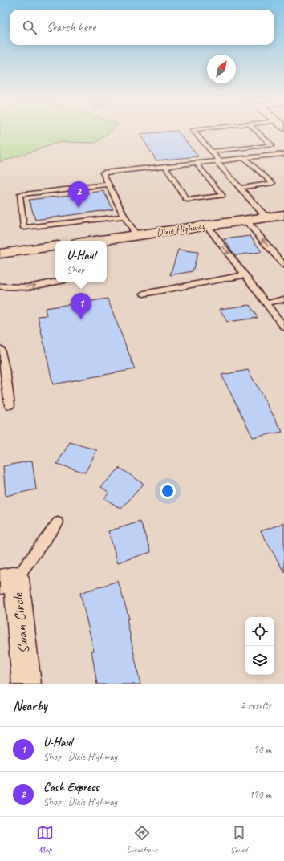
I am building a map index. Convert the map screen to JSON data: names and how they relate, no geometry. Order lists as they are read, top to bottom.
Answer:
{
  "streets": {
    "main road": ["Dixie Highway"],
    "street": ["Swan Circle"]
  },
  "north": "top right",
  "page": {
    "search": "Search here",
    "pins": ["2", "1"],
    "popup": ["U-Haul", "Shop"],
    "heading": ["Nearby", "2 results"],
    "list": [
      {
        "mark": "1",
        "name": "U-Haul",
        "note": "Shop · Dixie Highway",
        "value": "90 m"
      },
      {
        "mark": "2",
        "name": "Cash Express",
        "note": "Shop · Dixie Highway",
        "value": "190 m"
      }
    ],
    "nav": ["Map", "Directions", "Saved"]
  }
}
